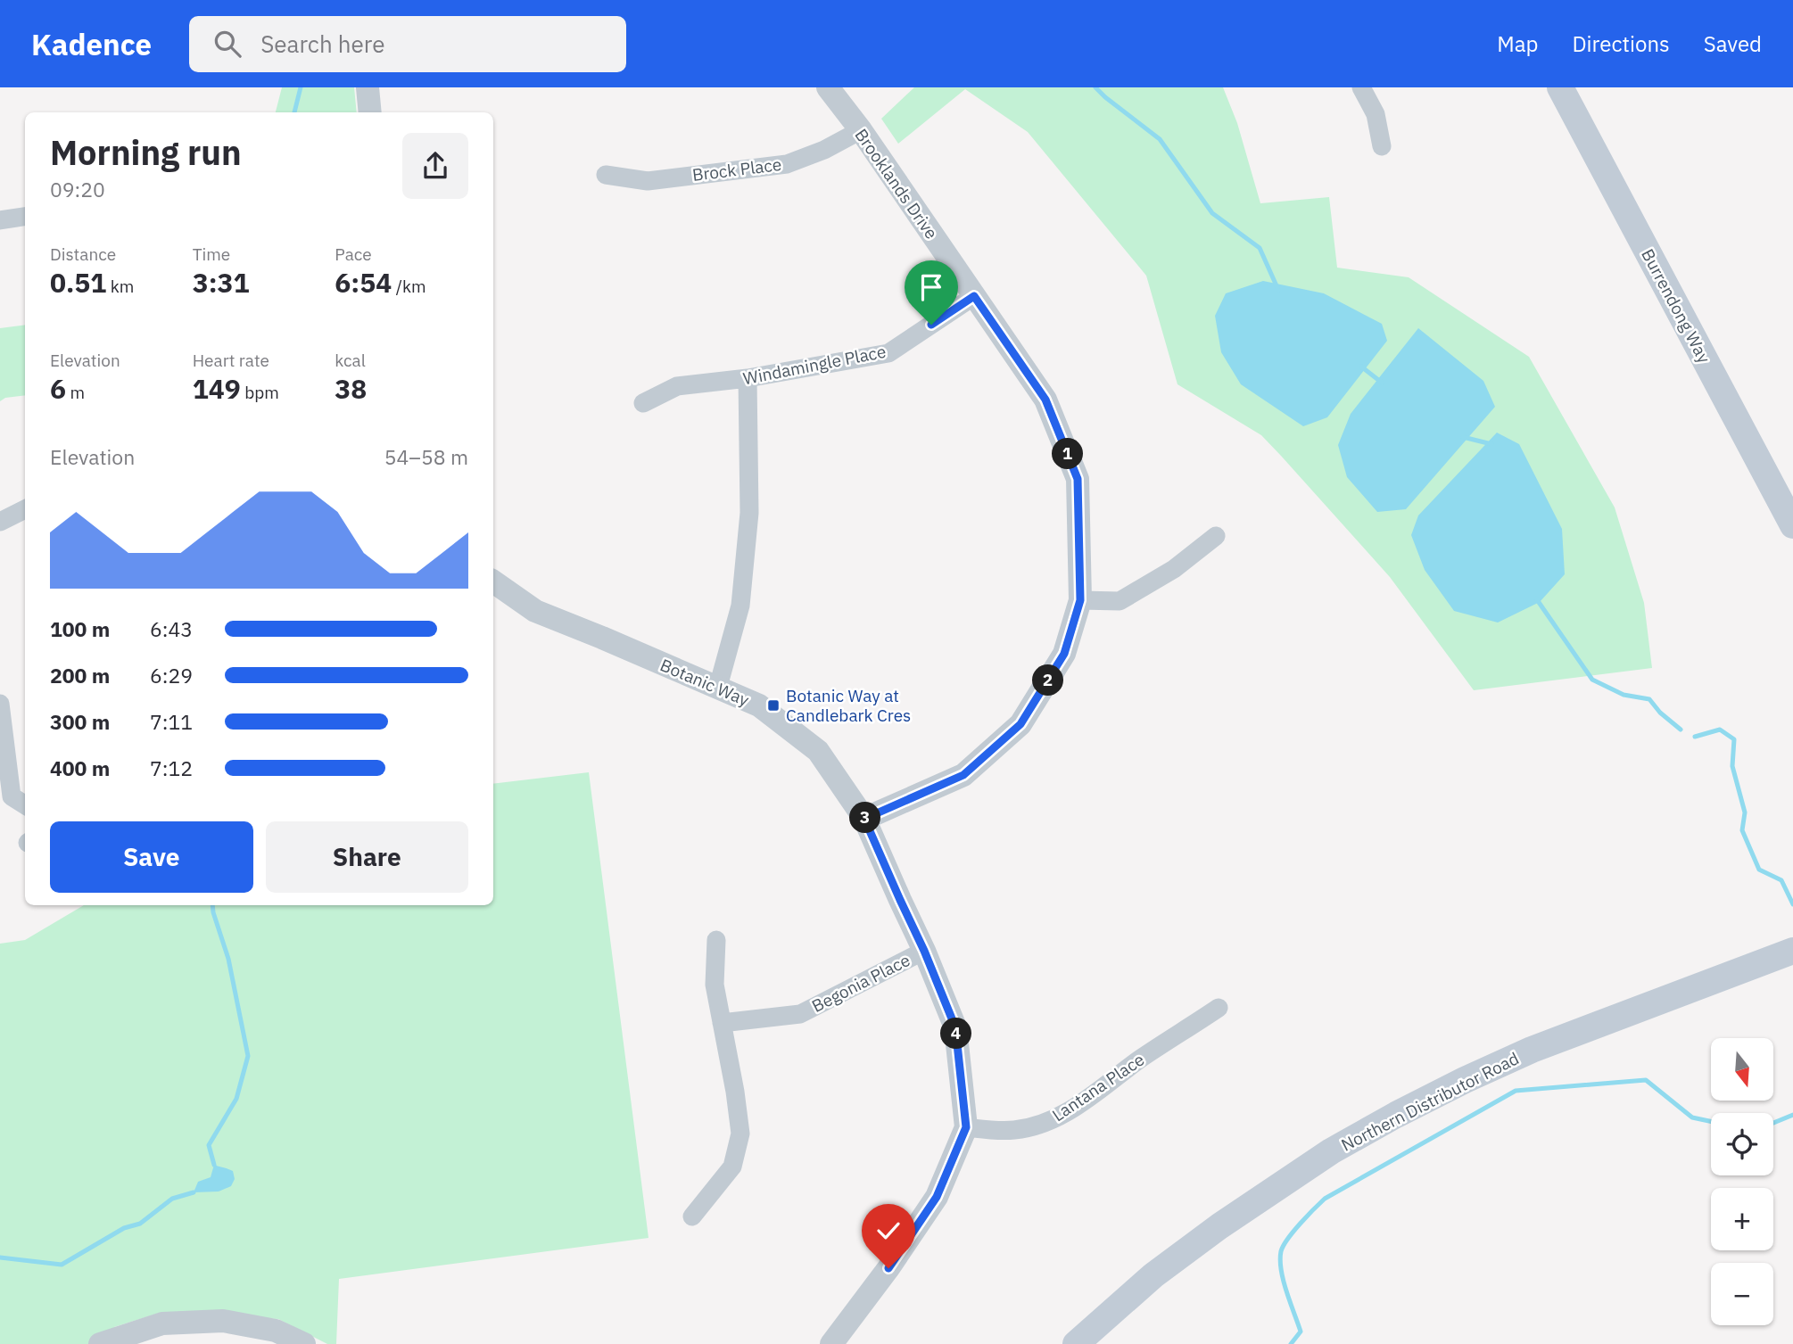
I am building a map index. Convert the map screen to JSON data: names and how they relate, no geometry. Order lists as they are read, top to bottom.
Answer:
{
  "streets": {
    "main road": ["Burrendong Way", "Northern Distributor Road"],
    "street": [
      "Brock Place",
      "Brooklands Drive",
      "Windamingle Place",
      "Botanic Way",
      "Begonia Place",
      "Lantana Place"
    ]
  },
  "crossings": [
    ["Brock Place", "Brooklands Drive"],
    ["Brooklands Drive", "Windamingle Place"],
    ["Brooklands Drive", "Botanic Way"],
    ["Botanic Way", "Begonia Place"],
    ["Botanic Way", "Lantana Place"]
  ],
  "places": {
    "transit": ["Botanic Way at Candlebark Cres"]
  },
  "north": "bottom",
  "page": {
    "header": "Kadence",
    "search": "Search here",
    "nav": ["Map", "Directions", "Saved"],
    "heading": ["Morning run", "09:20"],
    "stats": [
      ["Distance", "0.51 km"],
      ["Time", "3:31"],
      ["Pace", "6:54 /km"],
      ["Elevation", "6 m"],
      ["Heart rate", "149 bpm"],
      ["kcal", "38"]
    ],
    "chart": ["Elevation", "54–58 m"],
    "pins": [
      "1",
      "2",
      "3",
      "4"
    ],
    "list": [
      {
        "name": "100 m",
        "note": "6:43"
      },
      {
        "name": "200 m",
        "note": "6:29"
      },
      {
        "name": "300 m",
        "note": "7:11"
      },
      {
        "name": "400 m",
        "note": "7:12"
      }
    ],
    "buttons": ["Save", "Share"],
    "map_buttons": ["+", "−"]
  }
}
